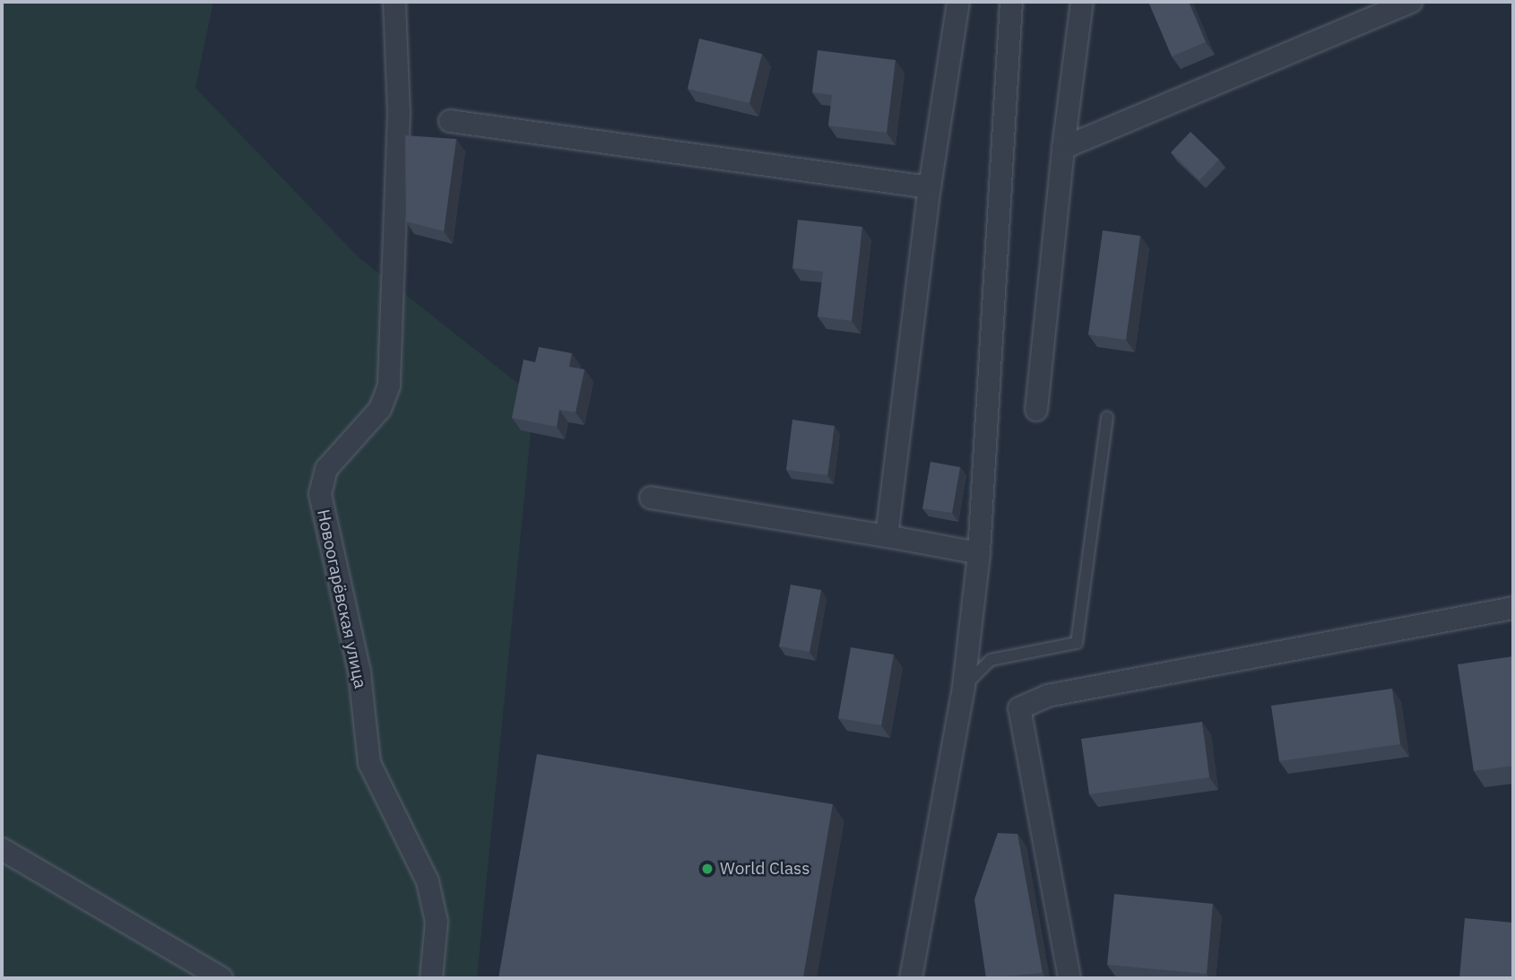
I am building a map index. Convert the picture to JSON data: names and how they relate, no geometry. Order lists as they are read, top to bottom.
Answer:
{
  "streets": {
    "street": ["Новоогарёвская улица"]
  },
  "places": ["World Class"]
}
